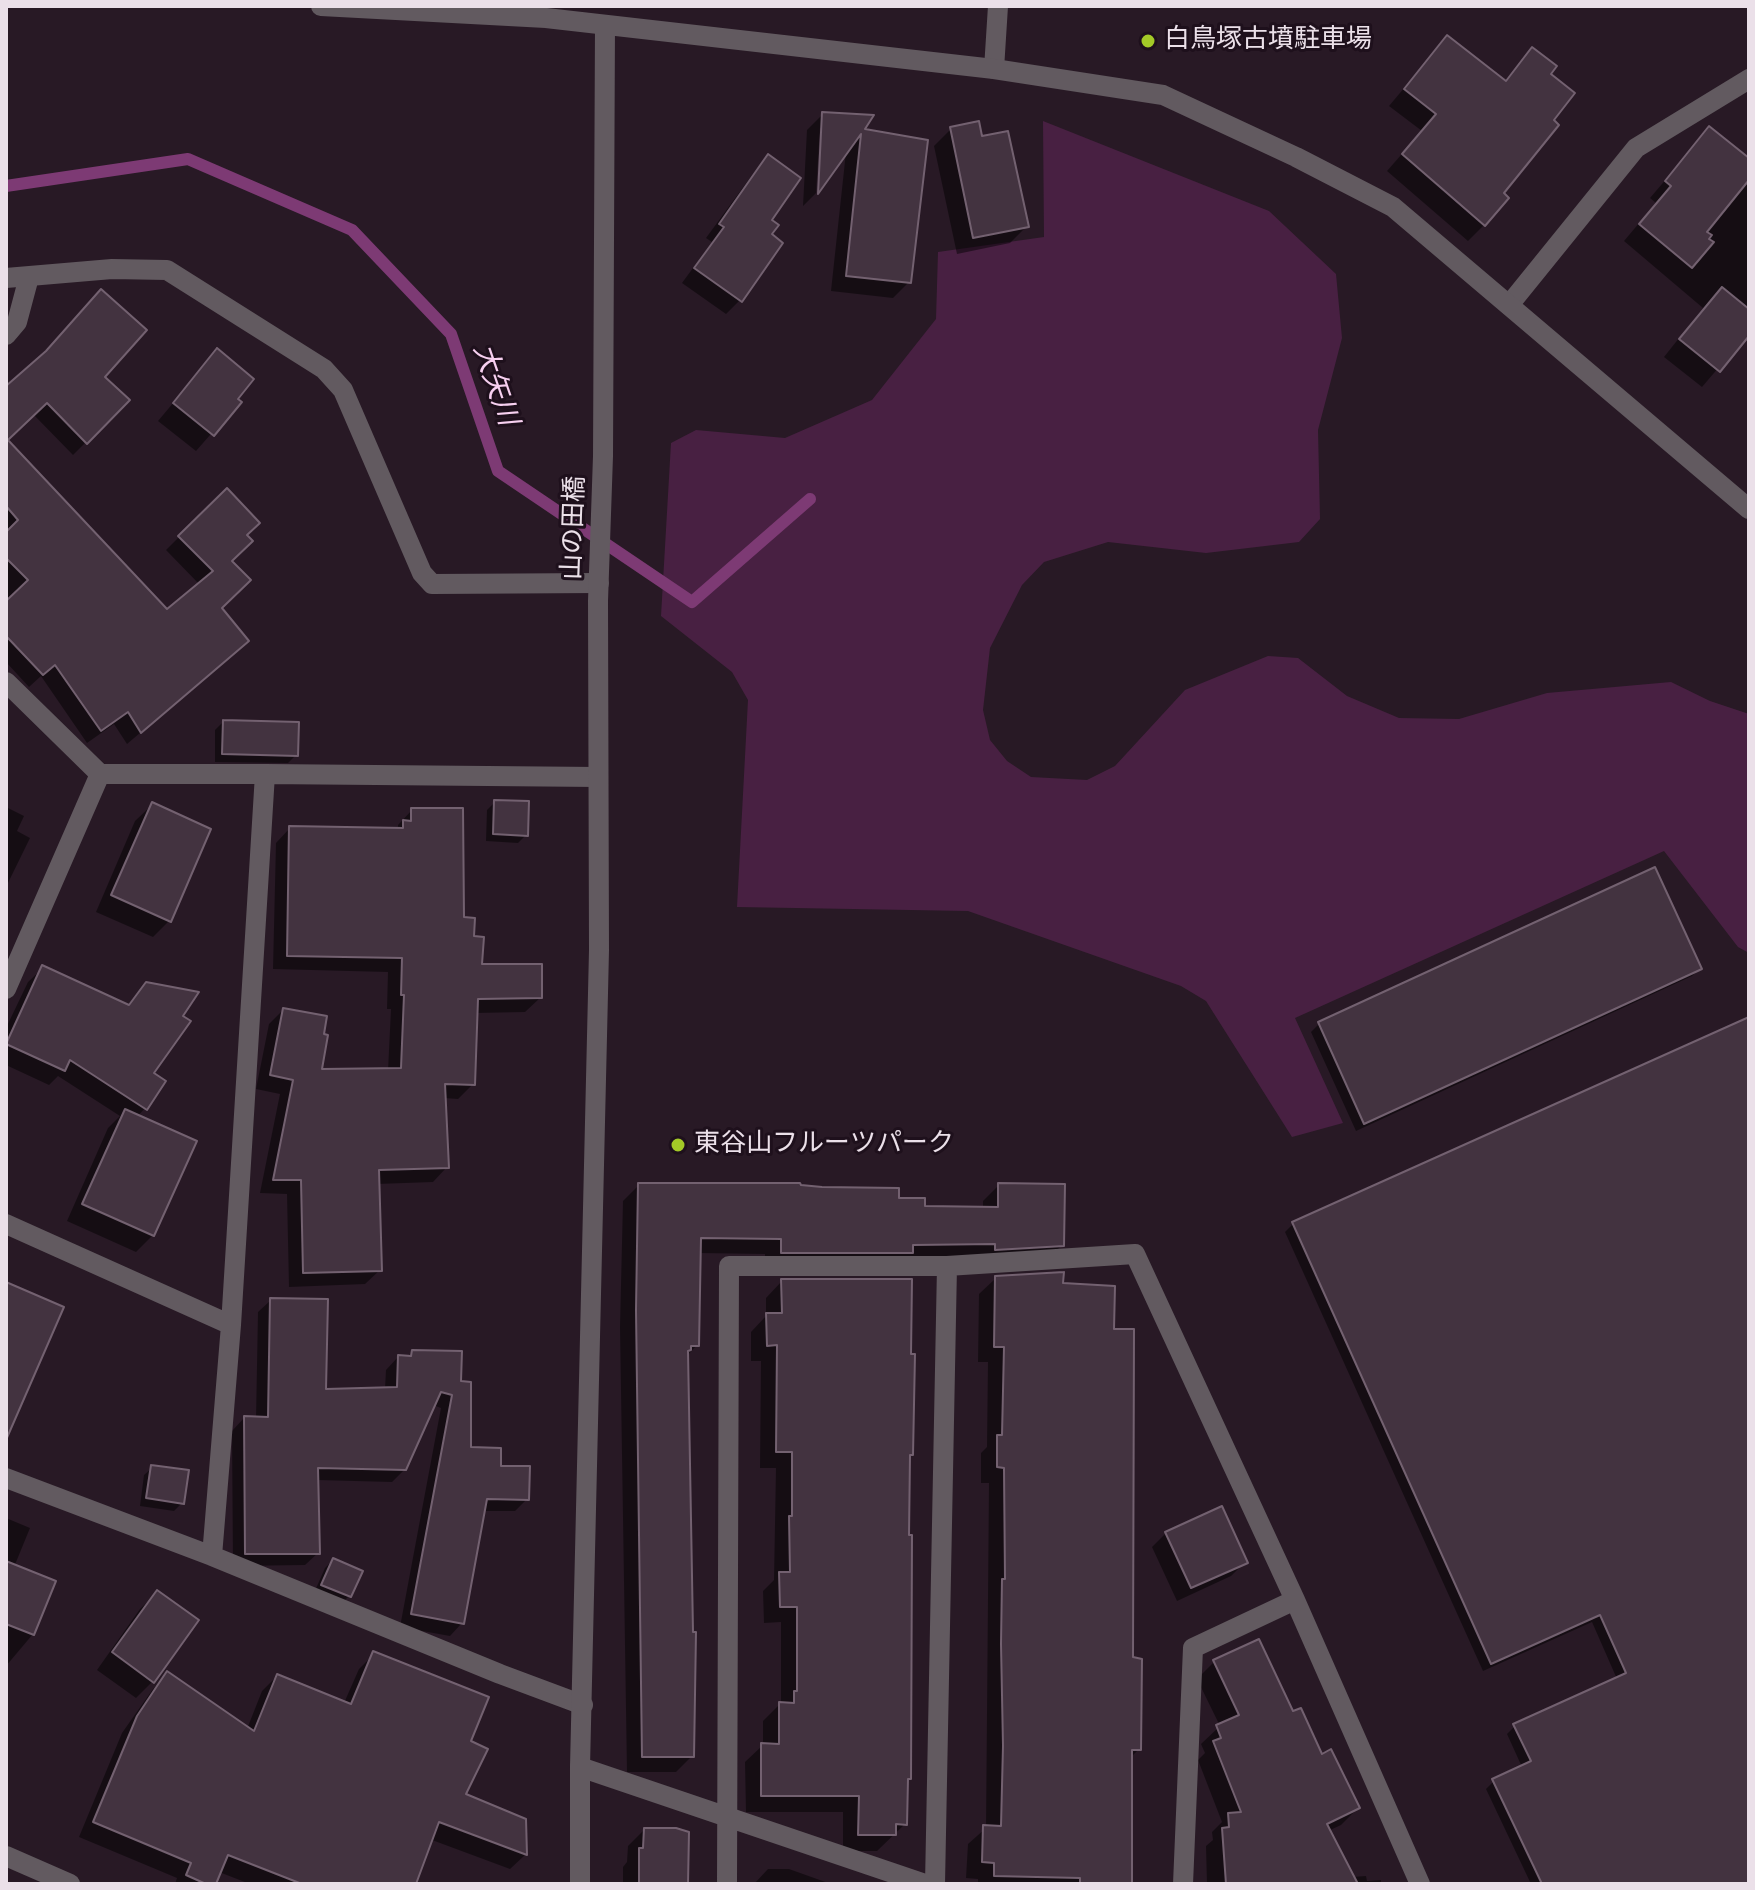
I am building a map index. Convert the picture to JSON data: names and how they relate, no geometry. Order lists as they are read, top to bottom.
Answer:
{
  "streets": {
    "street": ["山の田橋"]
  },
  "water": ["大矢川"],
  "places": ["白鳥塚古墳駐車場", "東谷山フルーツパーク"]
}
